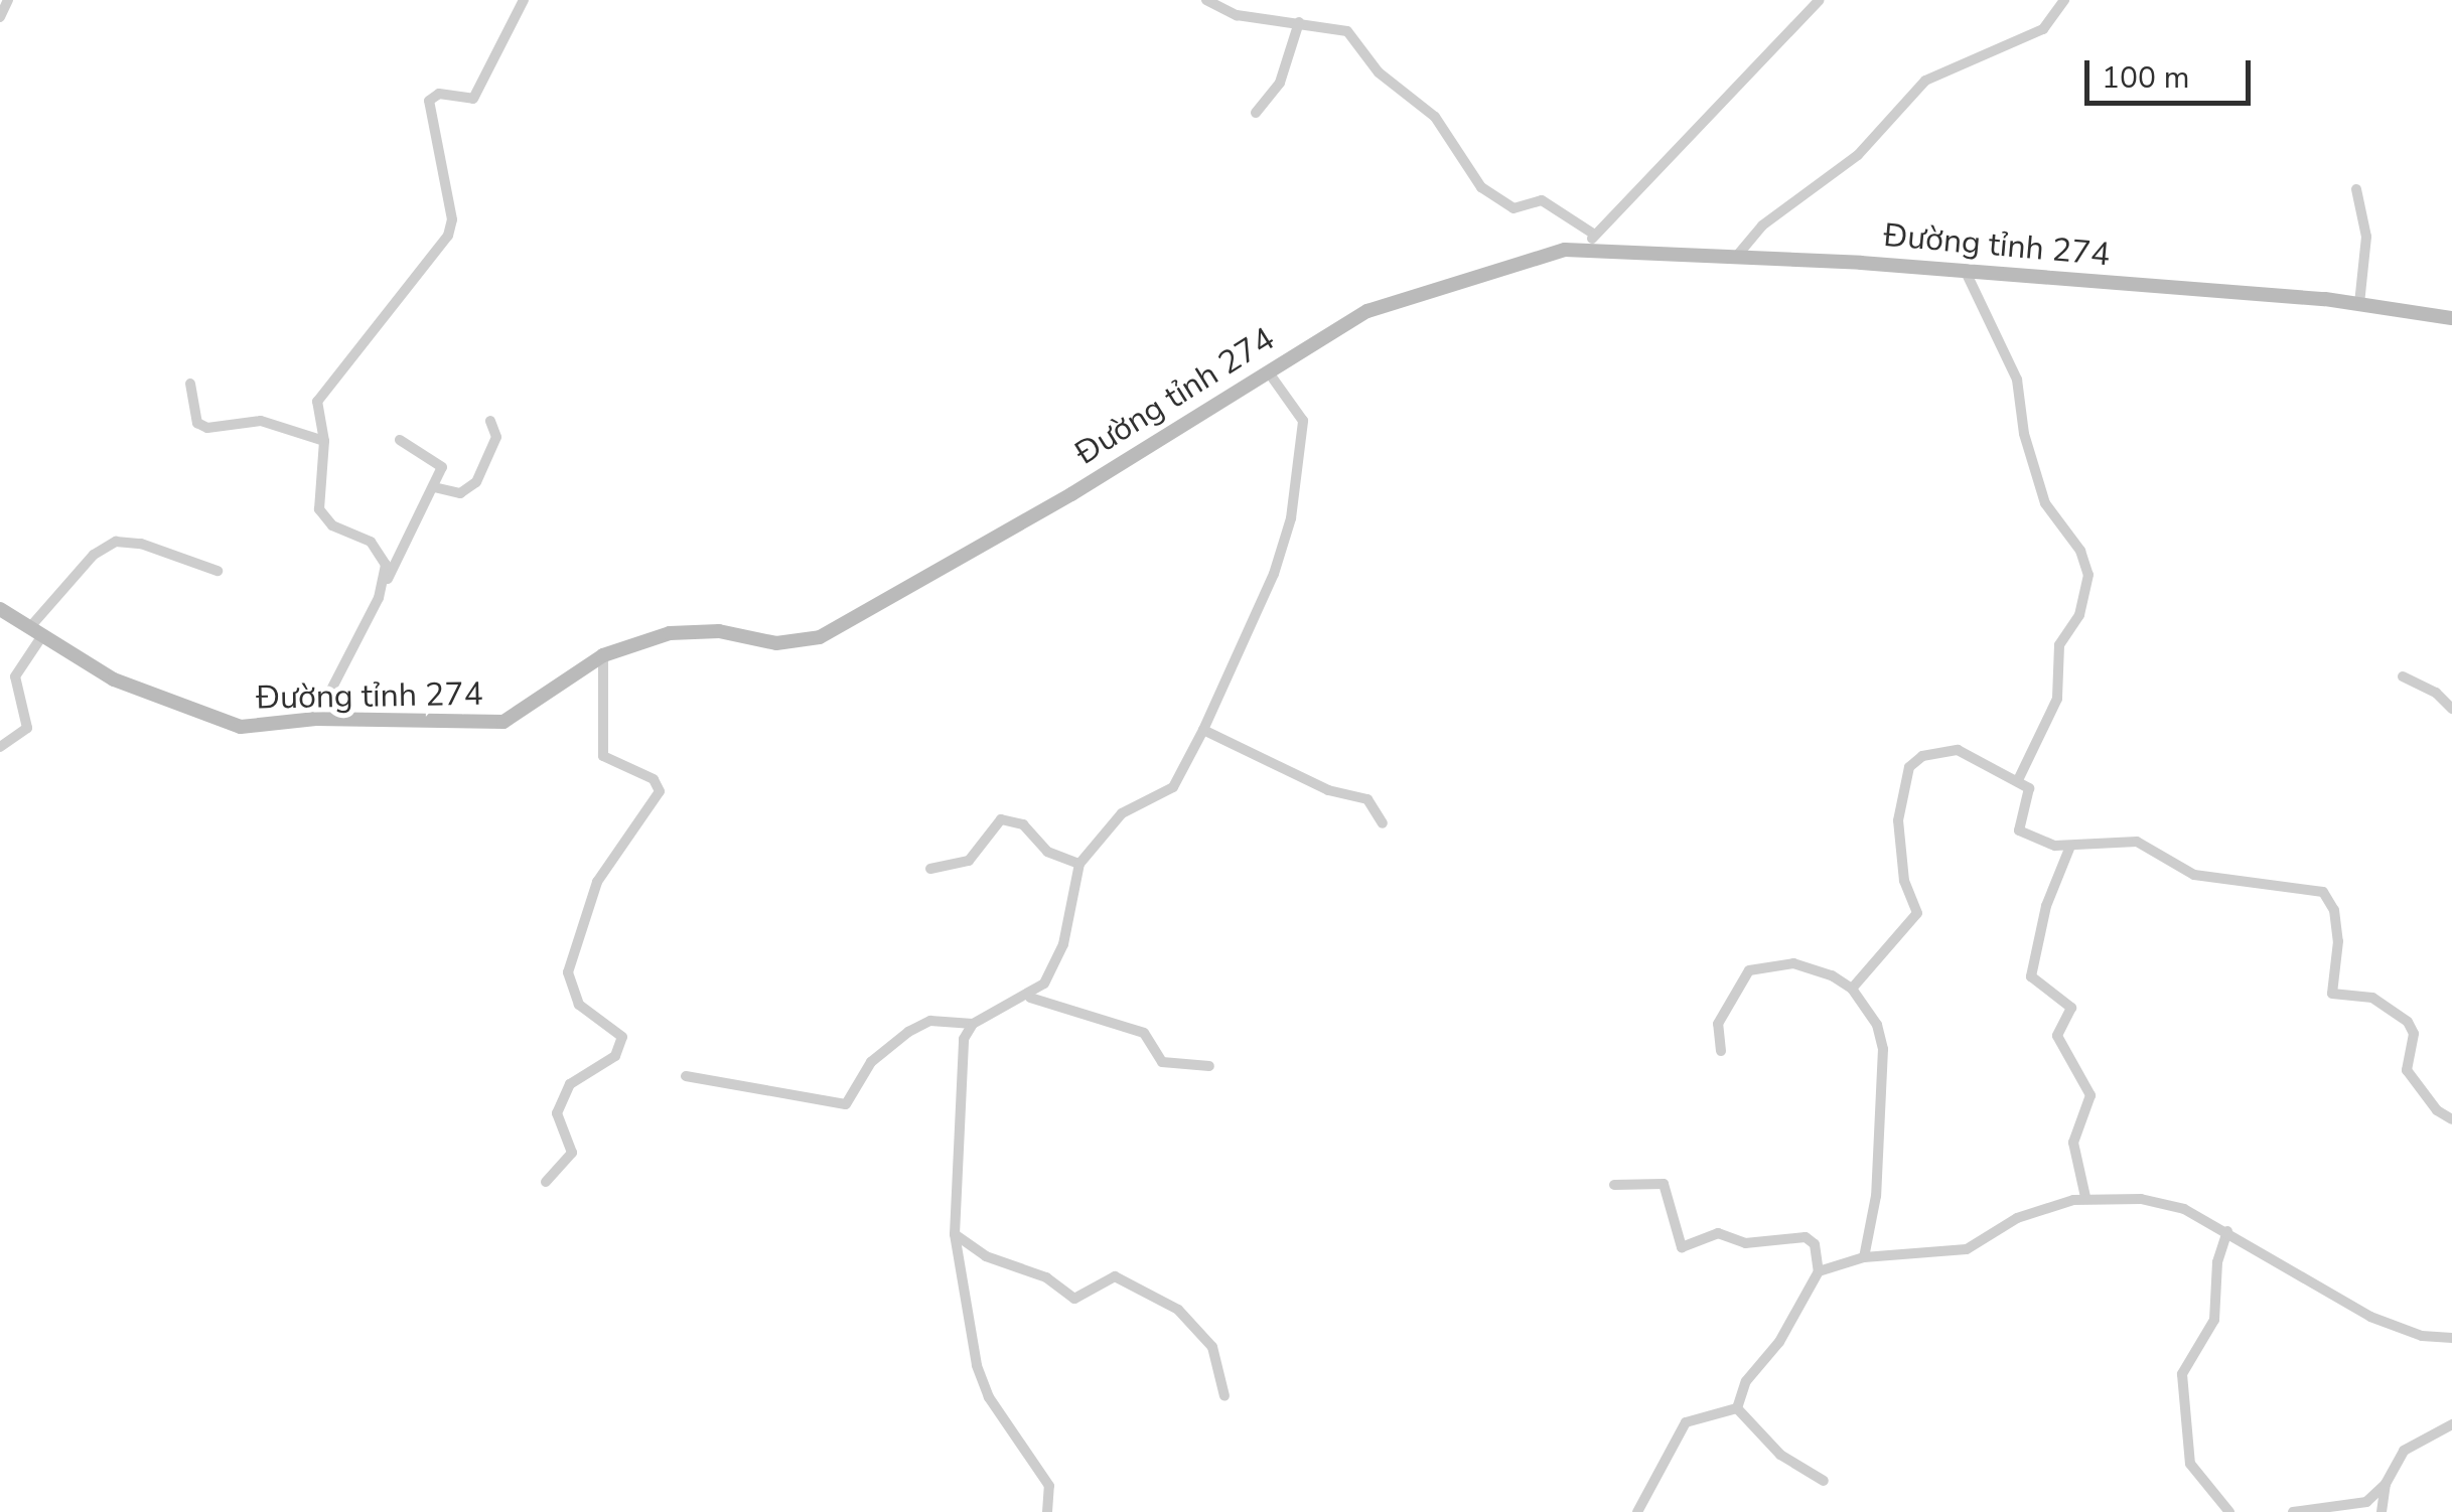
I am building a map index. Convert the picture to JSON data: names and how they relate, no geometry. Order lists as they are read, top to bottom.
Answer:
{
  "streets": {
    "main road": ["Đường tỉnh 274"]
  },
  "scale_bar": "100 m"
}
